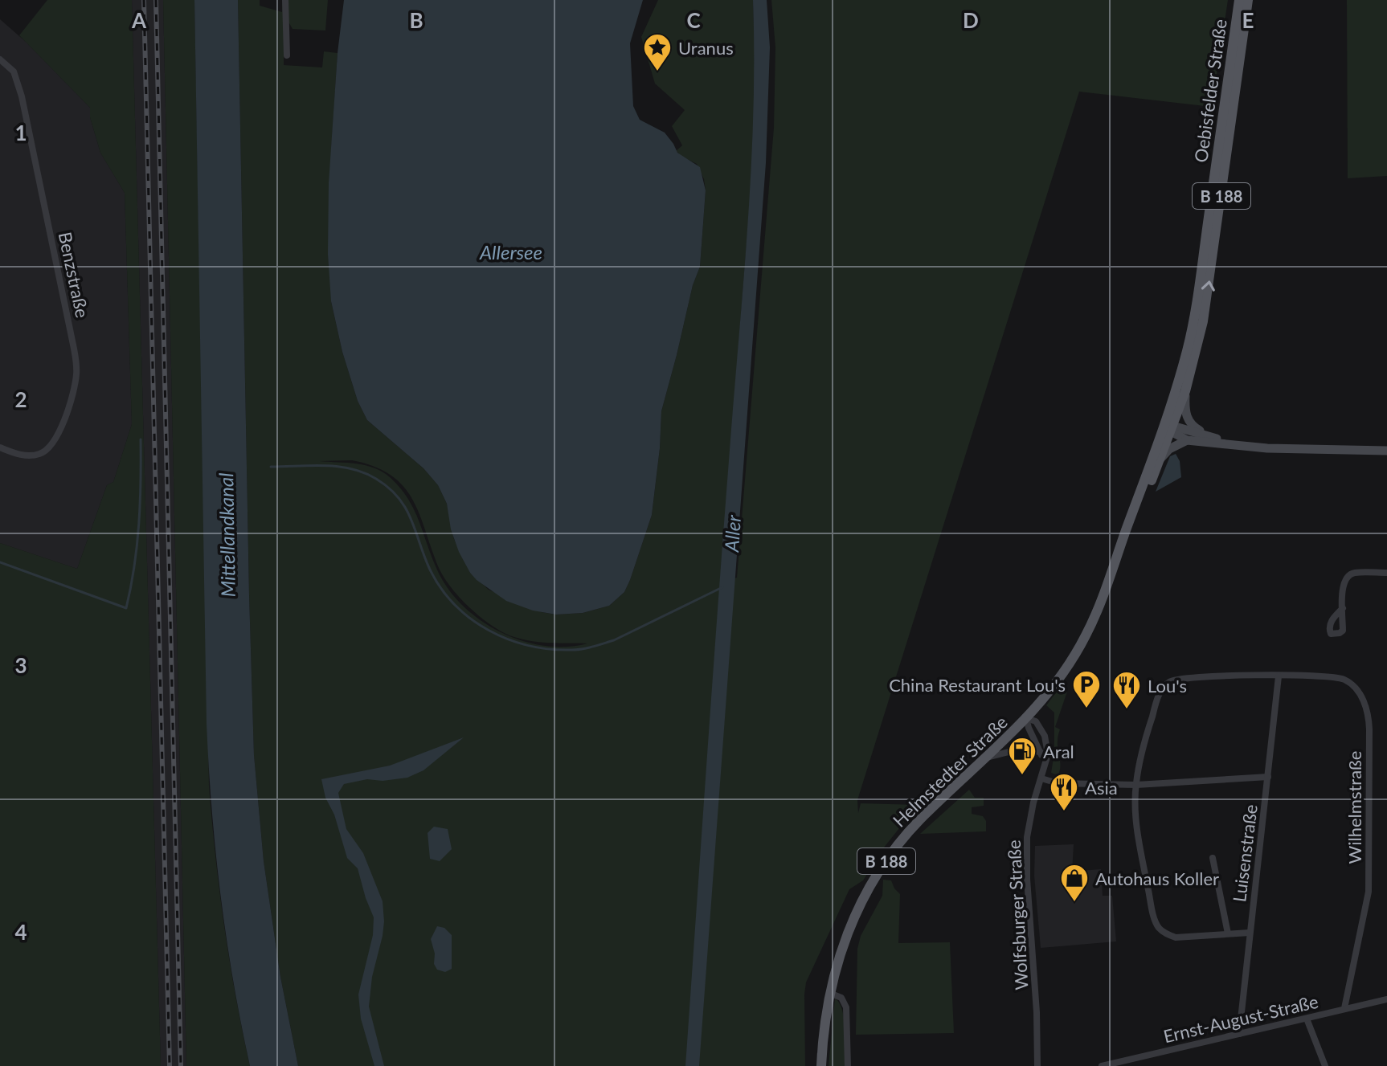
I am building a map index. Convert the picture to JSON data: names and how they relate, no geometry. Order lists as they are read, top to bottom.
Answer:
{
  "streets": {
    "main road": ["Oebisfelder Straße", "B 188", "Helmstedter Straße"],
    "street": [
      "Benzstraße",
      "Wilhelmstraße",
      "Luisenstraße",
      "Wolfsburger Straße",
      "Ernst-August-Straße"
    ]
  },
  "crossings": [
    ["Oebisfelder Straße", "B 188"],
    ["B 188", "Helmstedter Straße"],
    ["Helmstedter Straße", "Wolfsburger Straße"],
    ["Wilhelmstraße", "Luisenstraße"],
    ["Wilhelmstraße", "Ernst-August-Straße"],
    ["Luisenstraße", "Ernst-August-Straße"]
  ],
  "water": ["Allersee", "Aller", "Mittellandkanal"],
  "places": {
    "place": ["Uranus"],
    "parking": ["China Restaurant Lou's"],
    "restaurant": ["Lou's", "Asia"],
    "fuel station": ["Aral"],
    "shop": ["Autohaus Koller"]
  },
  "grid": {
    "columns": [
      "A",
      "B",
      "C",
      "D",
      "E"
    ],
    "rows": [
      "1",
      "2",
      "3",
      "4"
    ]
  }
}
